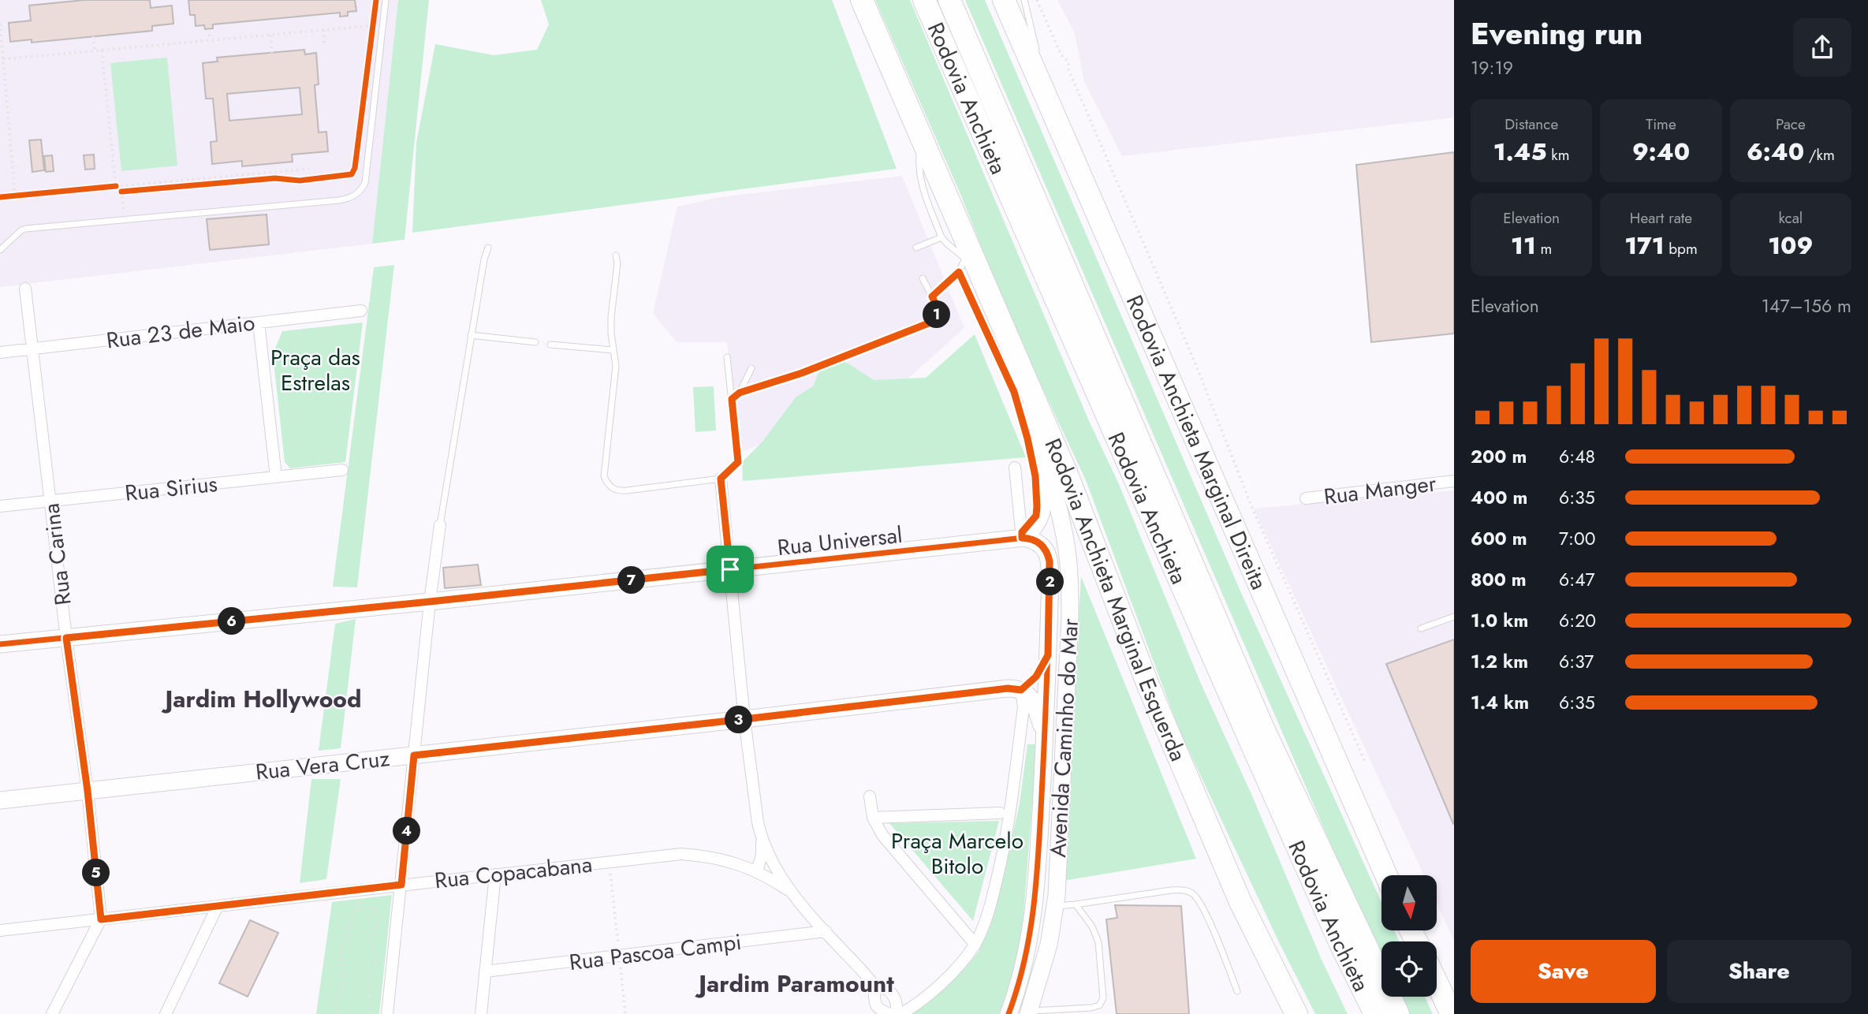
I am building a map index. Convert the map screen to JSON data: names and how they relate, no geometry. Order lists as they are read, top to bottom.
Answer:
{
  "streets": {
    "highway": ["Rodovia Anchieta", "Rodovia Anchieta Marginal Direita", "Rodovia Anchieta Marginal Esquerda"],
    "street": [
      "Rua 23 de Maio",
      "Rua Sirius",
      "Rua Manger",
      "Rua Universal",
      "Rua Carina",
      "Avenida Caminho do Mar",
      "Rua Vera Cruz",
      "Rua Copacabana",
      "Rua Pascoa Campi"
    ]
  },
  "crossings": [
    ["Rua 23 de Maio", "Rua Carina"],
    ["Rua Sirius", "Rua Carina"],
    ["Rua Universal", "Rua Carina"],
    ["Rua Universal", "Avenida Caminho do Mar"],
    ["Rua Carina", "Rua Vera Cruz"],
    ["Rua Carina", "Rua Copacabana"],
    ["Rodovia Anchieta Marginal Esquerda", "Avenida Caminho do Mar"]
  ],
  "districts": ["Jardim Hollywood", "Jardim Paramount"],
  "parks": ["Praça das Estrelas", "Praça Marcelo Bitolo"],
  "north": "bottom",
  "page": {
    "heading": ["Evening run", "19:19"],
    "stats": [
      ["Distance", "1.45 km"],
      ["Time", "9:40"],
      ["Pace", "6:40 /km"],
      ["Elevation", "11 m"],
      ["Heart rate", "171 bpm"],
      ["kcal", "109"]
    ],
    "chart": ["Elevation", "147–156 m"],
    "pins": [
      "1",
      "7",
      "2",
      "6",
      "3",
      "4",
      "5"
    ],
    "list": [
      {
        "name": "200 m",
        "note": "6:48"
      },
      {
        "name": "400 m",
        "note": "6:35"
      },
      {
        "name": "600 m",
        "note": "7:00"
      },
      {
        "name": "800 m",
        "note": "6:47"
      },
      {
        "name": "1.0 km",
        "note": "6:20"
      },
      {
        "name": "1.2 km",
        "note": "6:37"
      },
      {
        "name": "1.4 km",
        "note": "6:35"
      }
    ],
    "buttons": ["Save", "Share"]
  }
}
